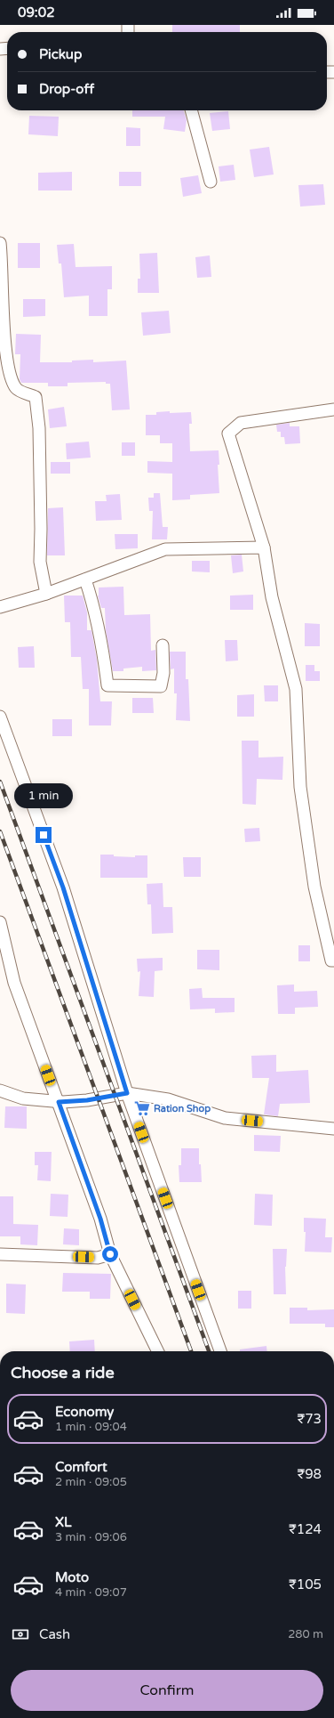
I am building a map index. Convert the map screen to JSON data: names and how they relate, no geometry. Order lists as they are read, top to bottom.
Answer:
{
  "places": {
    "supermarket": ["Ration Shop"]
  },
  "page": {
    "status": "09:02",
    "banner": ["Pickup", "Drop-off"],
    "bubble": "1 min",
    "heading": "Choose a ride",
    "list": [
      {
        "name": "Economy",
        "note": "1 min · 09:04",
        "value": "₹73"
      },
      {
        "name": "Comfort",
        "note": "2 min · 09:05",
        "value": "₹98"
      },
      {
        "name": "XL",
        "note": "3 min · 09:06",
        "value": "₹124"
      },
      {
        "name": "Moto",
        "note": "4 min · 09:07",
        "value": "₹105"
      }
    ],
    "pay": ["Cash", "280 m"],
    "buttons": "Confirm"
  }
}
